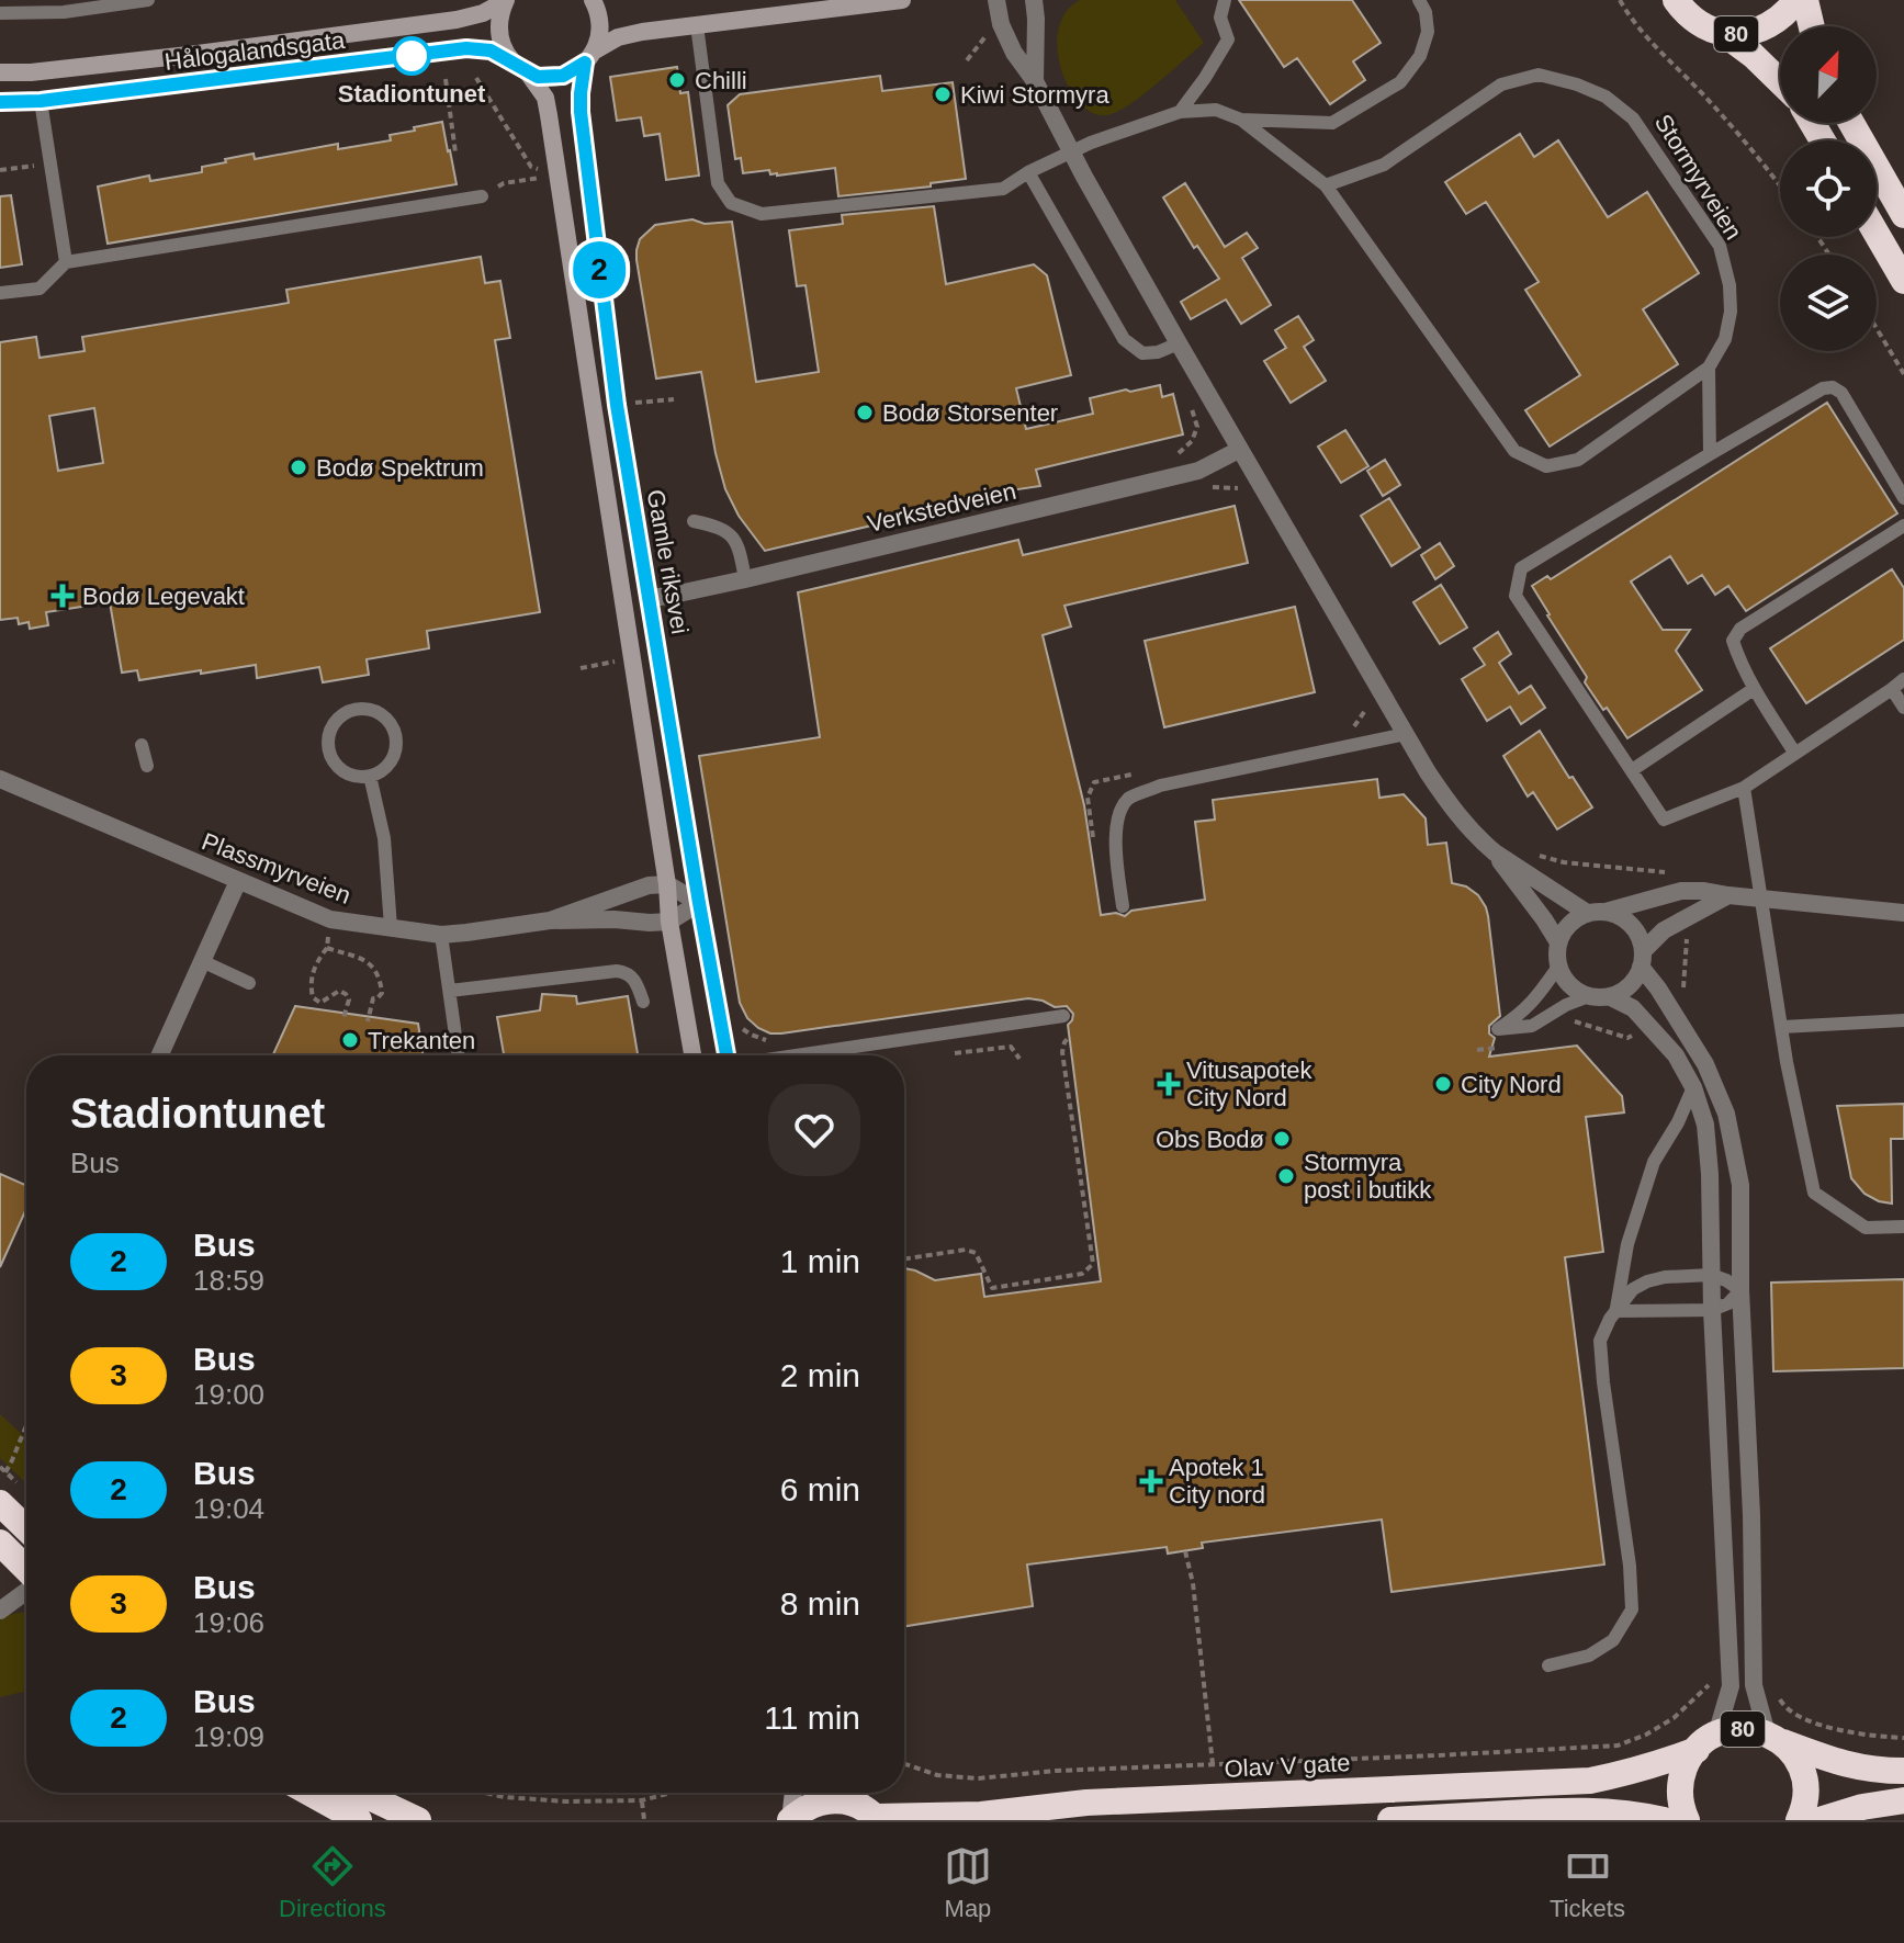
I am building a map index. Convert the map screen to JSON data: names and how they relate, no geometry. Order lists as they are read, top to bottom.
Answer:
{
  "streets": {
    "highway": ["80", "Olav V gate"],
    "street": [
      "Hålogalandsgata",
      "Verkstedveien",
      "Gamle riksvei",
      "Plassmyrveien"
    ],
    "lane": ["Stormyrveien"]
  },
  "crossings": [
    ["80", "Olav V gate"],
    ["Hålogalandsgata", "Stormyrveien"],
    ["Hålogalandsgata", "Gamle riksvei"],
    ["Verkstedveien", "Gamle riksvei"],
    ["Gamle riksvei", "Plassmyrveien"]
  ],
  "places": {
    "other": [
      "Stadiontunet",
      "Chilli",
      "Kiwi Stormyra",
      "Bodø Storsenter",
      "Bodø Spektrum",
      "Trekanten",
      "City Nord",
      "Obs Bodø",
      "Stormyra post i butikk"
    ],
    "health": ["Bodø Legevakt", "Vitusapotek City Nord", "Apotek 1 City nord"]
  },
  "lines": ["bus line 2"],
  "north": "top right",
  "page": {
    "on_map": "2",
    "heading": ["Stadiontunet", "Bus"],
    "list": [
      {
        "mark": "2",
        "name": "Bus",
        "note": "18:59",
        "value": "1 min"
      },
      {
        "mark": "3",
        "name": "Bus",
        "note": "19:00",
        "value": "2 min"
      },
      {
        "mark": "2",
        "name": "Bus",
        "note": "19:04",
        "value": "6 min"
      },
      {
        "mark": "3",
        "name": "Bus",
        "note": "19:06",
        "value": "8 min"
      },
      {
        "mark": "2",
        "name": "Bus",
        "note": "19:09",
        "value": "11 min"
      }
    ],
    "tabs": ["Directions", "Map", "Tickets"]
  }
}
